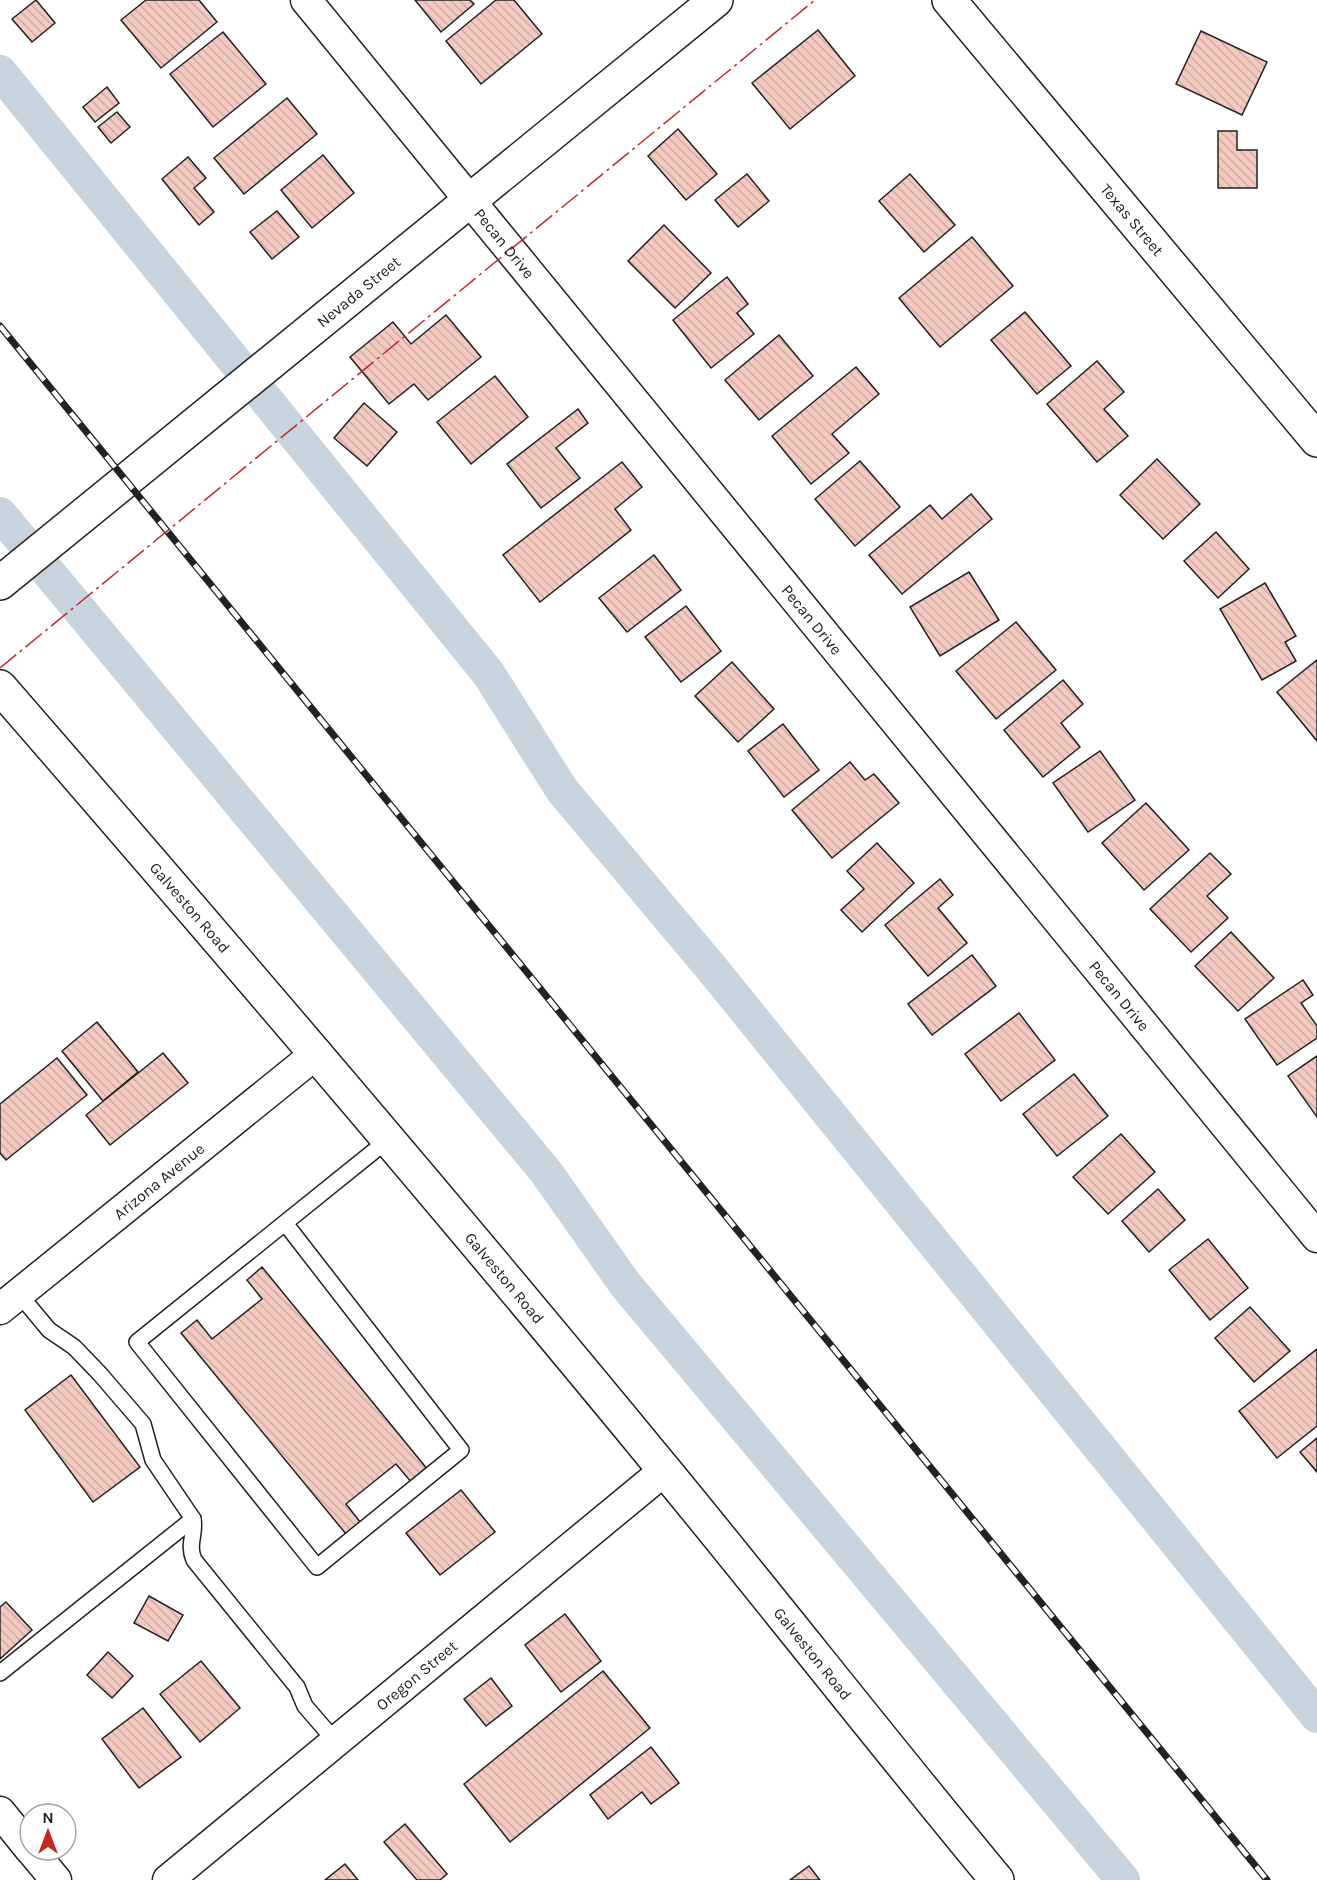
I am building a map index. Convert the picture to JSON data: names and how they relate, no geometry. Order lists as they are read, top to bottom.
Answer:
{
  "streets": {
    "main road": ["Texas Street", "Nevada Street", "Galveston Road"],
    "street": ["Pecan Drive", "Arizona Avenue", "Oregon Street"]
  },
  "crossings": [
    ["Pecan Drive", "Nevada Street"],
    ["Galveston Road", "Arizona Avenue"],
    ["Galveston Road", "Oregon Street"]
  ],
  "north": "top"
}
